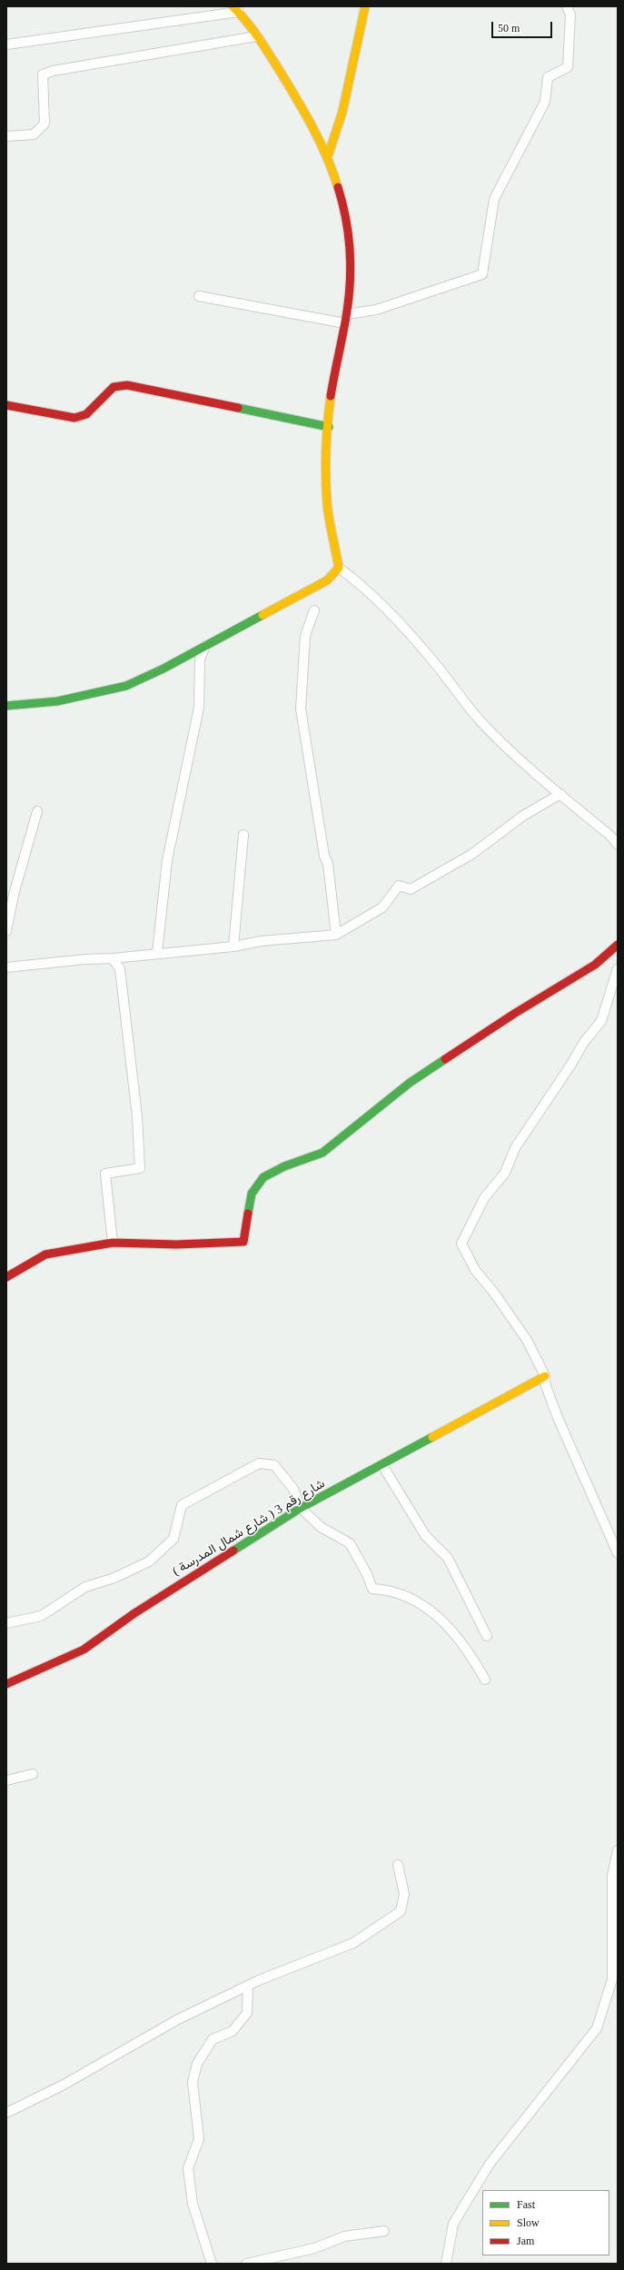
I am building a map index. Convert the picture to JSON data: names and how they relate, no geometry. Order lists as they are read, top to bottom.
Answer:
{
  "streets": {
    "street": ["شارع رقم 3 ( شارع شمال المدرسة )"]
  },
  "legend": ["Fast", "Slow", "Jam"],
  "scale_bar": "50 m"
}
